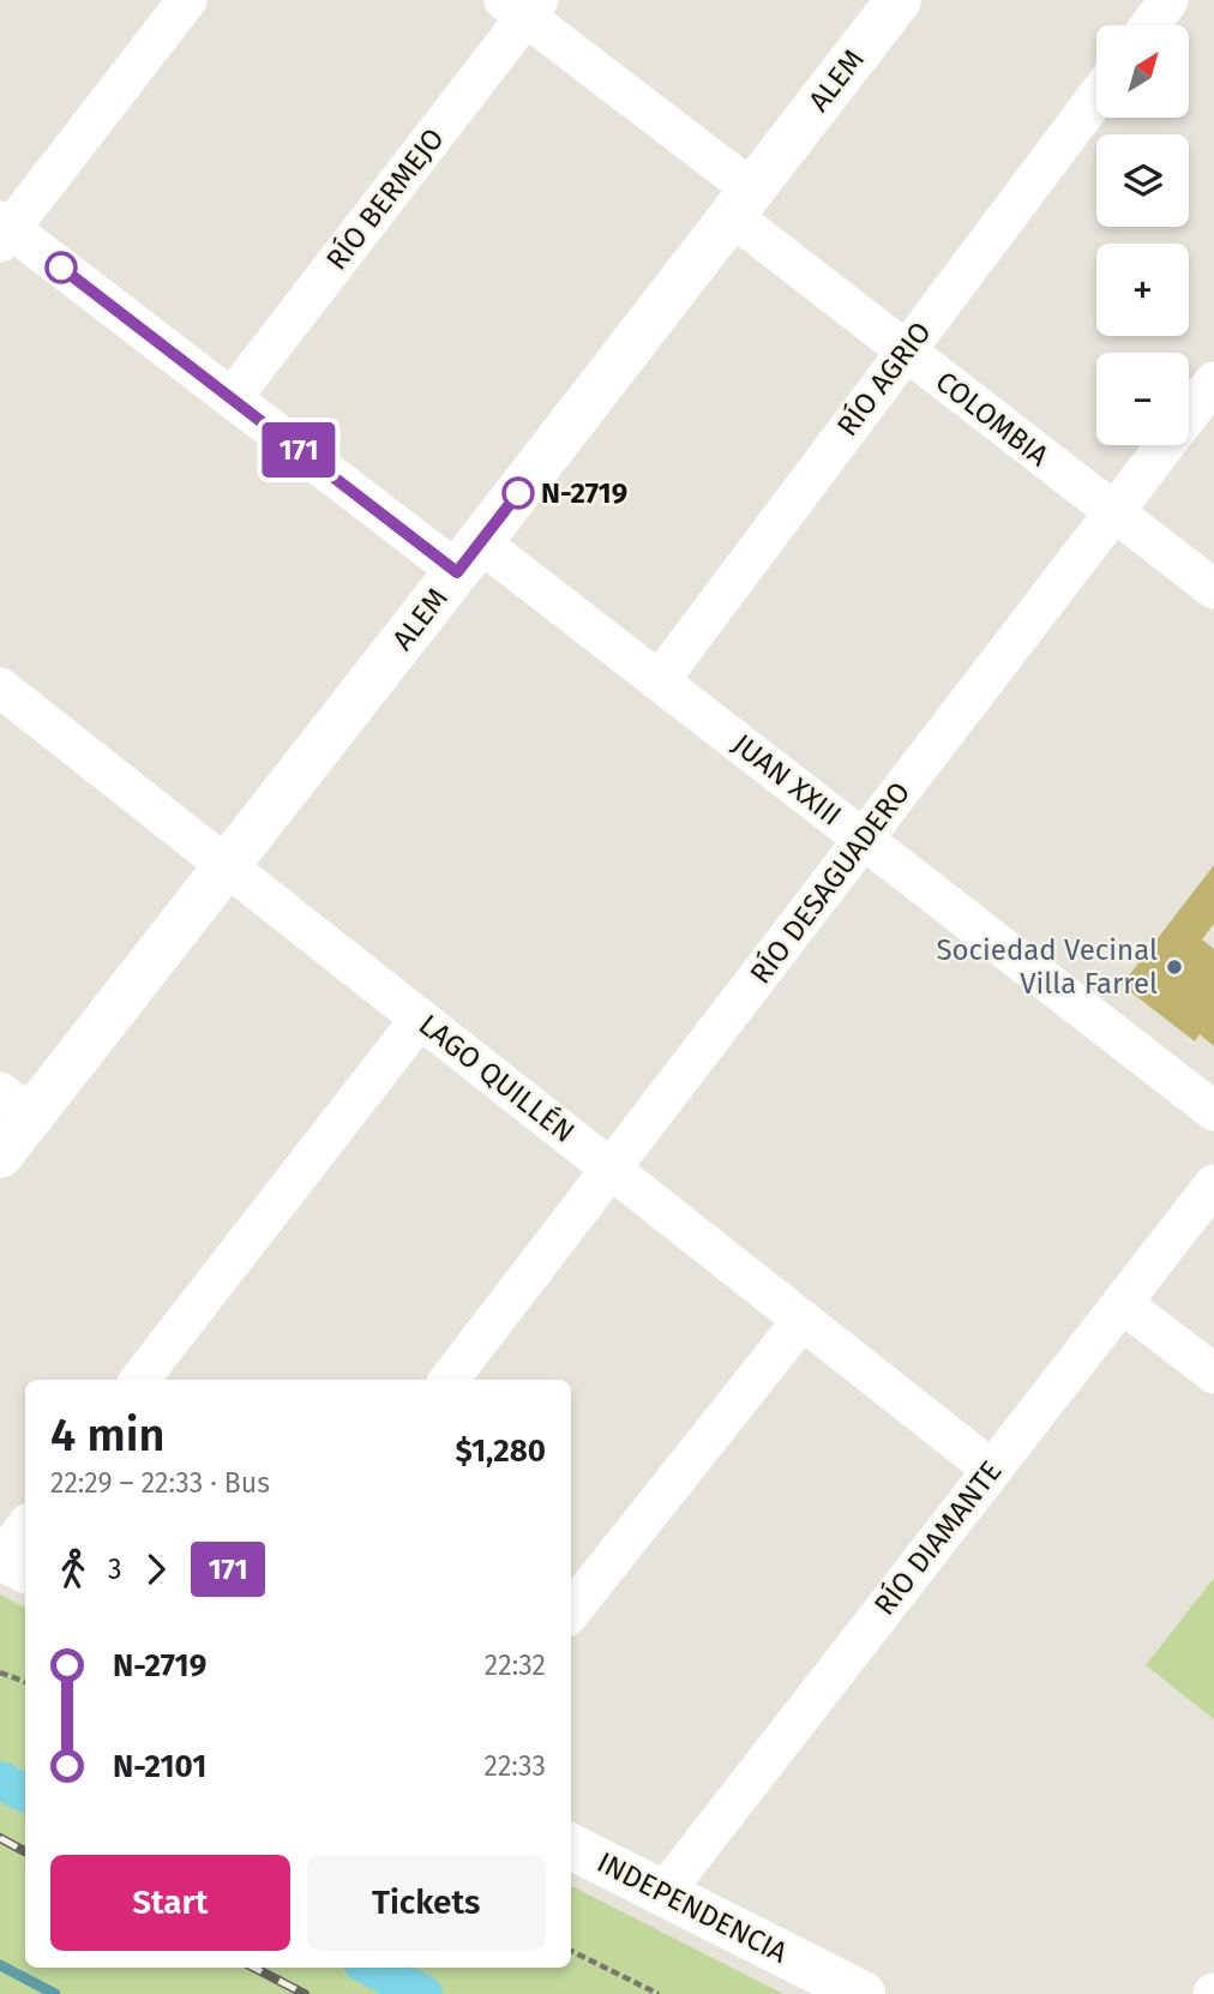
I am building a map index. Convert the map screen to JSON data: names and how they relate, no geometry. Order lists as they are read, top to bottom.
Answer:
{
  "streets": {
    "street": [
      "ALEM",
      "RÍO BERMEJO",
      "RÍO AGRIO",
      "COLOMBIA",
      "JUAN XXIII",
      "RÍO DESAGUADERO",
      "LAGO QUILLÉN",
      "RÍO DIAMANTE",
      "INDEPENDENCIA"
    ]
  },
  "crossings": [
    ["ALEM", "COLOMBIA"],
    ["ALEM", "JUAN XXIII"],
    ["ALEM", "LAGO QUILLÉN"],
    ["RÍO BERMEJO", "COLOMBIA"],
    ["RÍO BERMEJO", "JUAN XXIII"],
    ["RÍO AGRIO", "COLOMBIA"],
    ["RÍO AGRIO", "JUAN XXIII"],
    ["COLOMBIA", "RÍO DESAGUADERO"],
    ["JUAN XXIII", "RÍO DESAGUADERO"],
    ["RÍO DESAGUADERO", "LAGO QUILLÉN"],
    ["LAGO QUILLÉN", "RÍO DIAMANTE"],
    ["RÍO DIAMANTE", "INDEPENDENCIA"]
  ],
  "places": ["N-2719", "Sociedad Vecinal Villa Farrel"],
  "lines": ["bus line 171"],
  "north": "top right",
  "page": {
    "on_map": "171",
    "map_buttons": ["+", "−"],
    "heading": ["4 min", "22:29 – 22:33 · Bus", "$1,280"],
    "legs": ["3", "171"],
    "list": [
      {
        "name": "N-2719",
        "value": "22:32"
      },
      {
        "name": "N-2101",
        "value": "22:33"
      }
    ],
    "buttons": ["Start", "Tickets"]
  }
}
